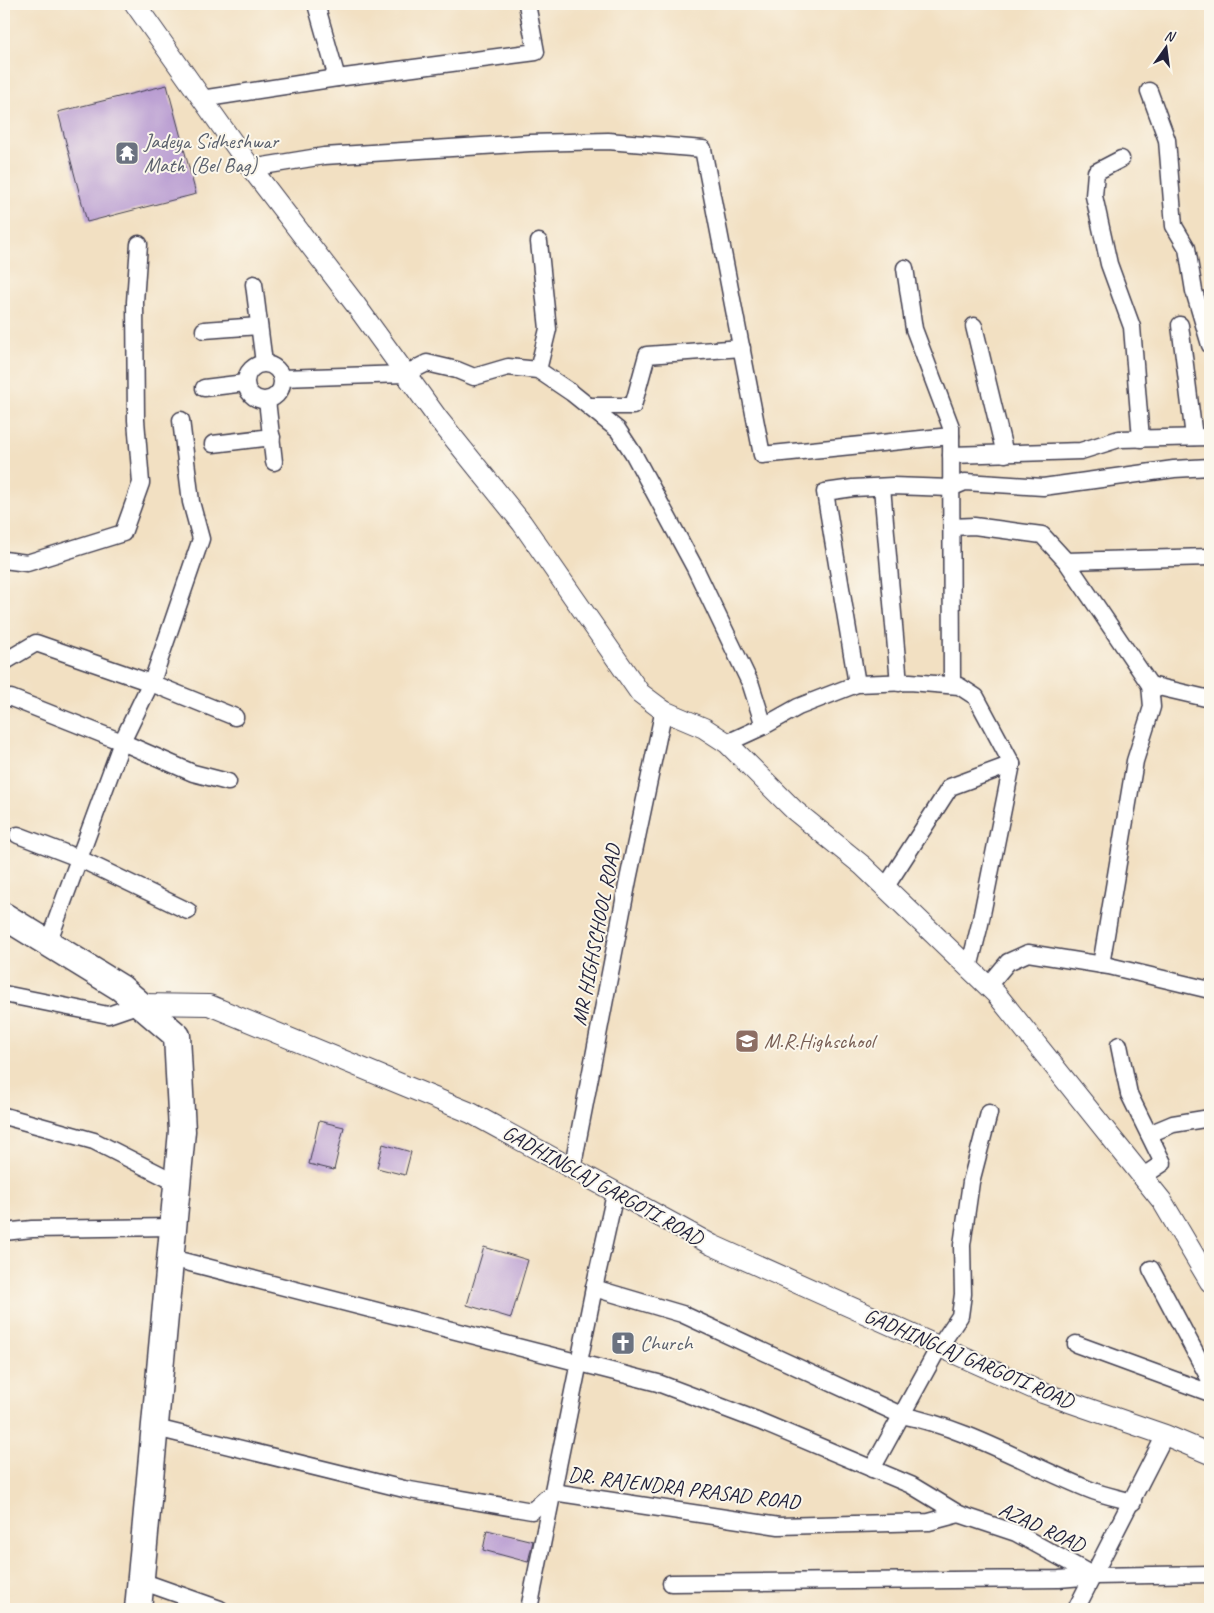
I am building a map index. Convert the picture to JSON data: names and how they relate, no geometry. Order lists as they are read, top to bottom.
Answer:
{
  "streets": {
    "street": [
      "MR HIGHSCHOOL ROAD",
      "GADHINGLAJ GARGOTI ROAD",
      "DR. RAJENDRA PRASAD ROAD",
      "AZAD ROAD"
    ]
  },
  "crossings": [
    ["MR HIGHSCHOOL ROAD", "GADHINGLAJ GARGOTI ROAD"],
    ["DR. RAJENDRA PRASAD ROAD", "AZAD ROAD"]
  ],
  "places": {
    "temple": ["Jadeya Sidheshwar Math (Bel Bag)"],
    "school or university": ["M.R.Highschool"],
    "church": ["Church"]
  },
  "north": "top"
}
